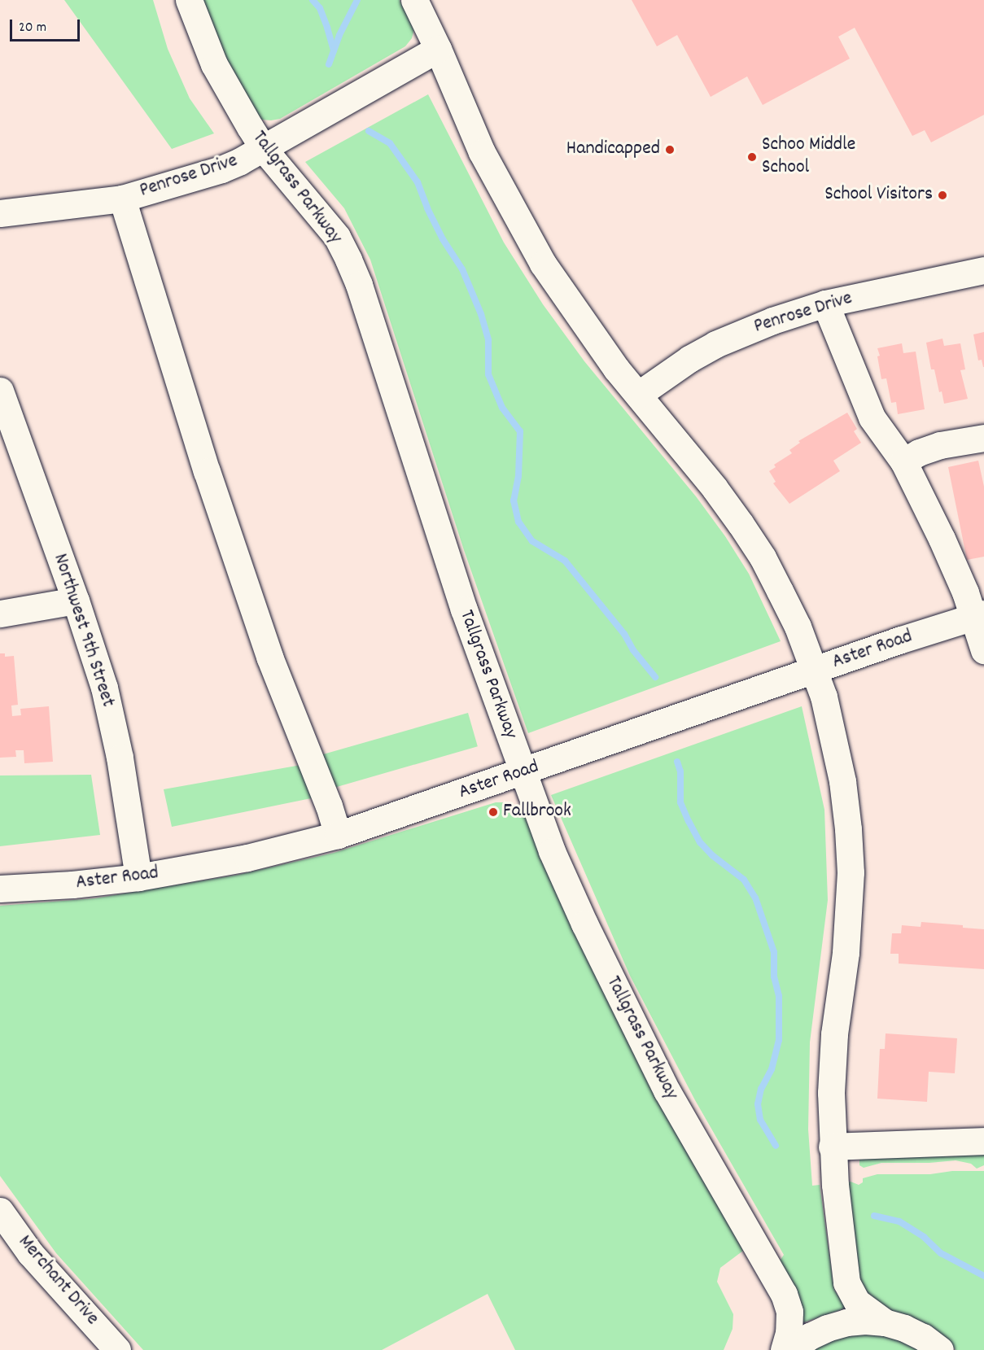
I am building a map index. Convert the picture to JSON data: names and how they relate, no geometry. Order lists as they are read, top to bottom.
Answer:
{
  "streets": {
    "street": [
      "Penrose Drive",
      "Tallgrass Parkway",
      "Northwest 9th Street",
      "Aster Road",
      "Merchant Drive"
    ]
  },
  "crossings": [
    ["Penrose Drive", "Tallgrass Parkway"],
    ["Tallgrass Parkway", "Aster Road"],
    ["Northwest 9th Street", "Aster Road"]
  ],
  "places": [
    "Handicapped",
    "Schoo Middle School",
    "School Visitors",
    "Fallbrook"
  ],
  "scale_bar": "20 m"
}
